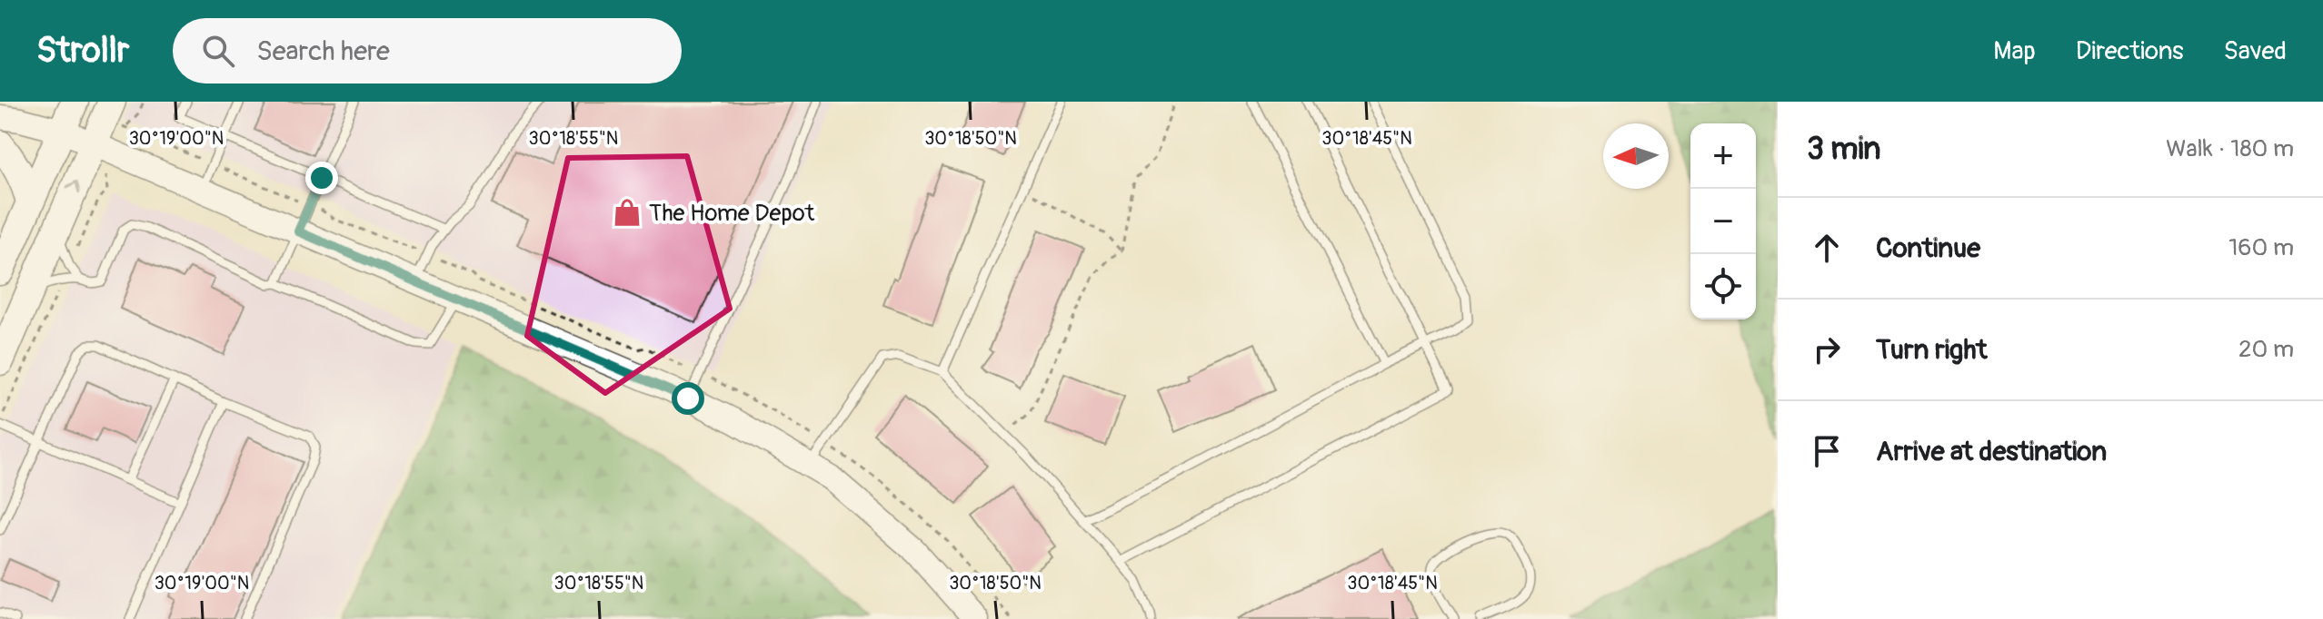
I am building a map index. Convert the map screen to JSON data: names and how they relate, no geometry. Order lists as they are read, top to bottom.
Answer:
{
  "places": {
    "shop": ["The Home Depot"]
  },
  "north": "left",
  "page": {
    "header": "Strollr",
    "search": "Search here",
    "nav": ["Map", "Directions", "Saved"],
    "heading": ["3 min", "Walk · 180 m"],
    "map_buttons": ["+", "−"],
    "list": [
      ["Continue", "160 m"],
      ["Turn right", "20 m"],
      "Arrive at destination"
    ]
  },
  "coordinates": [
    "30°19'00\"N",
    "30°18'55\"N",
    "30°18'50\"N",
    "30°18'45\"N"
  ]
}
